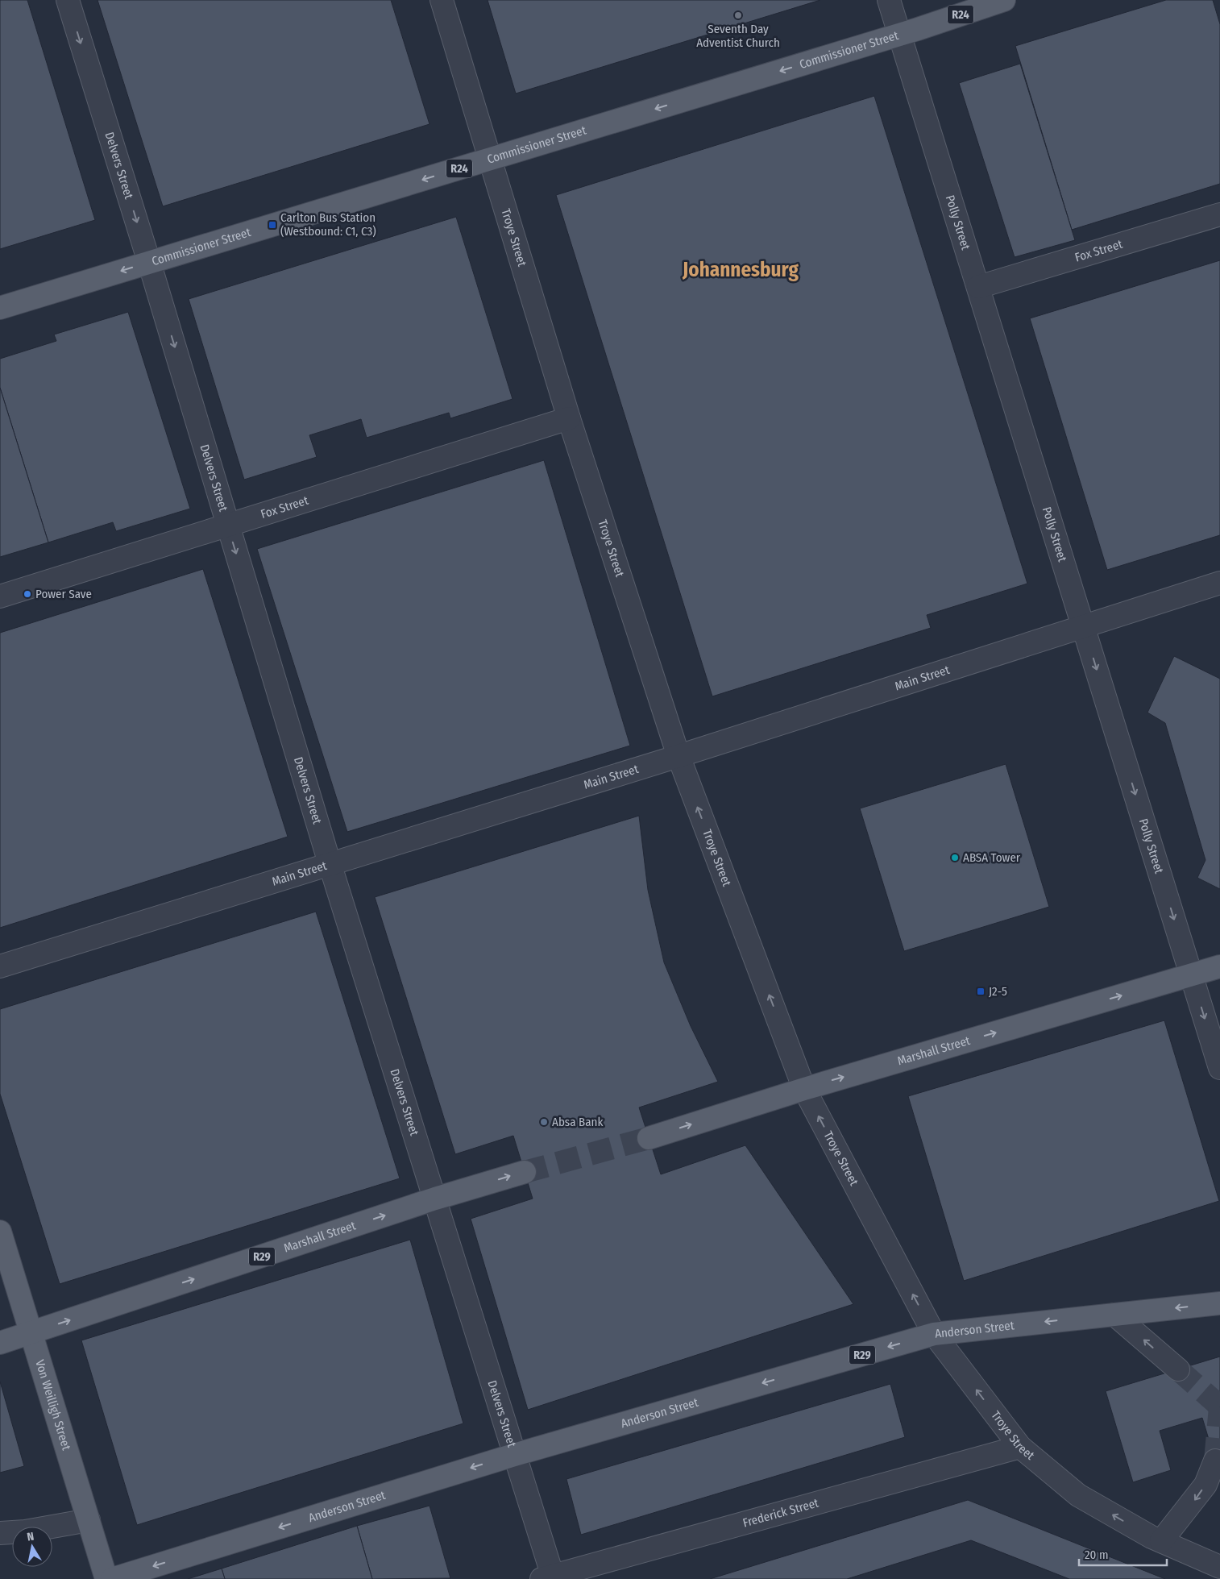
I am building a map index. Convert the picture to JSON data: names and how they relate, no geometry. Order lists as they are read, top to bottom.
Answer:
{
  "streets": {
    "main road": [
      "R24",
      "Commissioner Street",
      "Marshall Street",
      "R29",
      "Anderson Street",
      "Von Weilligh Street"
    ],
    "street": [
      "Delvers Street",
      "Polly Street",
      "Troye Street",
      "Fox Street",
      "Main Street",
      "Frederick Street"
    ]
  },
  "crossings": [
    ["Commissioner Street", "Delvers Street"],
    ["Commissioner Street", "Polly Street"],
    ["Commissioner Street", "Troye Street"],
    ["Delvers Street", "Fox Street"],
    ["Delvers Street", "Main Street"],
    ["Delvers Street", "Marshall Street"],
    ["Delvers Street", "Anderson Street"],
    ["Delvers Street", "Frederick Street"],
    ["Polly Street", "Fox Street"],
    ["Polly Street", "Main Street"],
    ["Polly Street", "Marshall Street"],
    ["Troye Street", "Fox Street"],
    ["Troye Street", "Main Street"],
    ["Troye Street", "Marshall Street"],
    ["Troye Street", "Anderson Street"],
    ["Troye Street", "Frederick Street"],
    ["Marshall Street", "Von Weilligh Street"]
  ],
  "one_way": [
    "Commissioner Street",
    "Delvers Street",
    "Polly Street",
    "Troye Street",
    "Marshall Street",
    "Anderson Street"
  ],
  "districts": ["Johannesburg"],
  "places": {
    "other": [
      "Seventh Day Adventist Church",
      "Power Save",
      "ABSA Tower",
      "Absa Bank"
    ],
    "transit": ["Carlton Bus Station (Westbound: C1, C3)", "J2-5"]
  },
  "scale_bar": "20 m",
  "north": "top"
}
